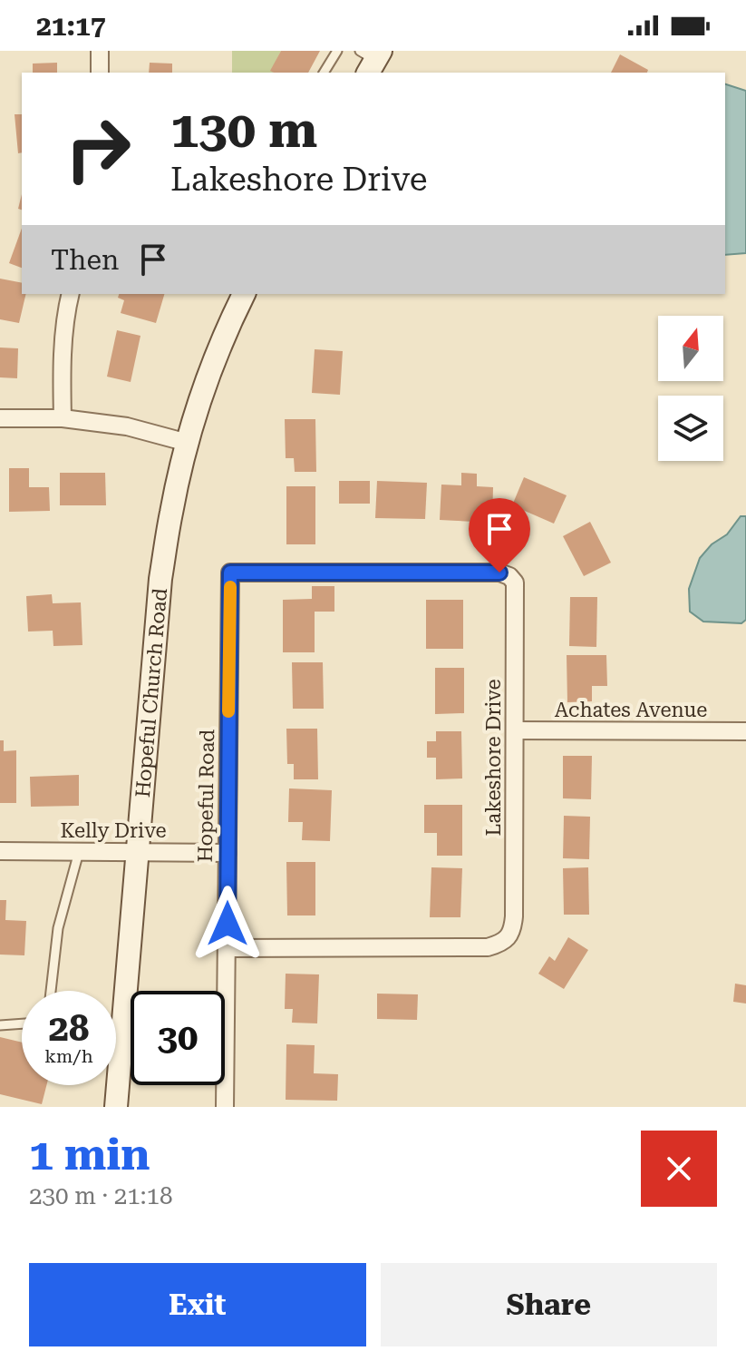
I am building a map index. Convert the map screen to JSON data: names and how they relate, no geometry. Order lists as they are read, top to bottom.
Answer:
{
  "streets": {
    "main road": ["Hopeful Church Road"],
    "street": [
      "Achates Avenue",
      "Lakeshore Drive",
      "Hopeful Road",
      "Kelly Drive"
    ]
  },
  "crossings": [
    ["Hopeful Church Road", "Kelly Drive"],
    ["Achates Avenue", "Lakeshore Drive"],
    ["Lakeshore Drive", "Hopeful Road"],
    ["Hopeful Road", "Kelly Drive"]
  ],
  "north": "top",
  "page": {
    "status": "21:17",
    "turn": ["130 m", "Lakeshore Drive"],
    "then": "Then",
    "speed": "28 km/h",
    "limit": "30",
    "heading": ["1 min", "230 m · 21:18"],
    "buttons": ["Exit", "Share"]
  }
}
